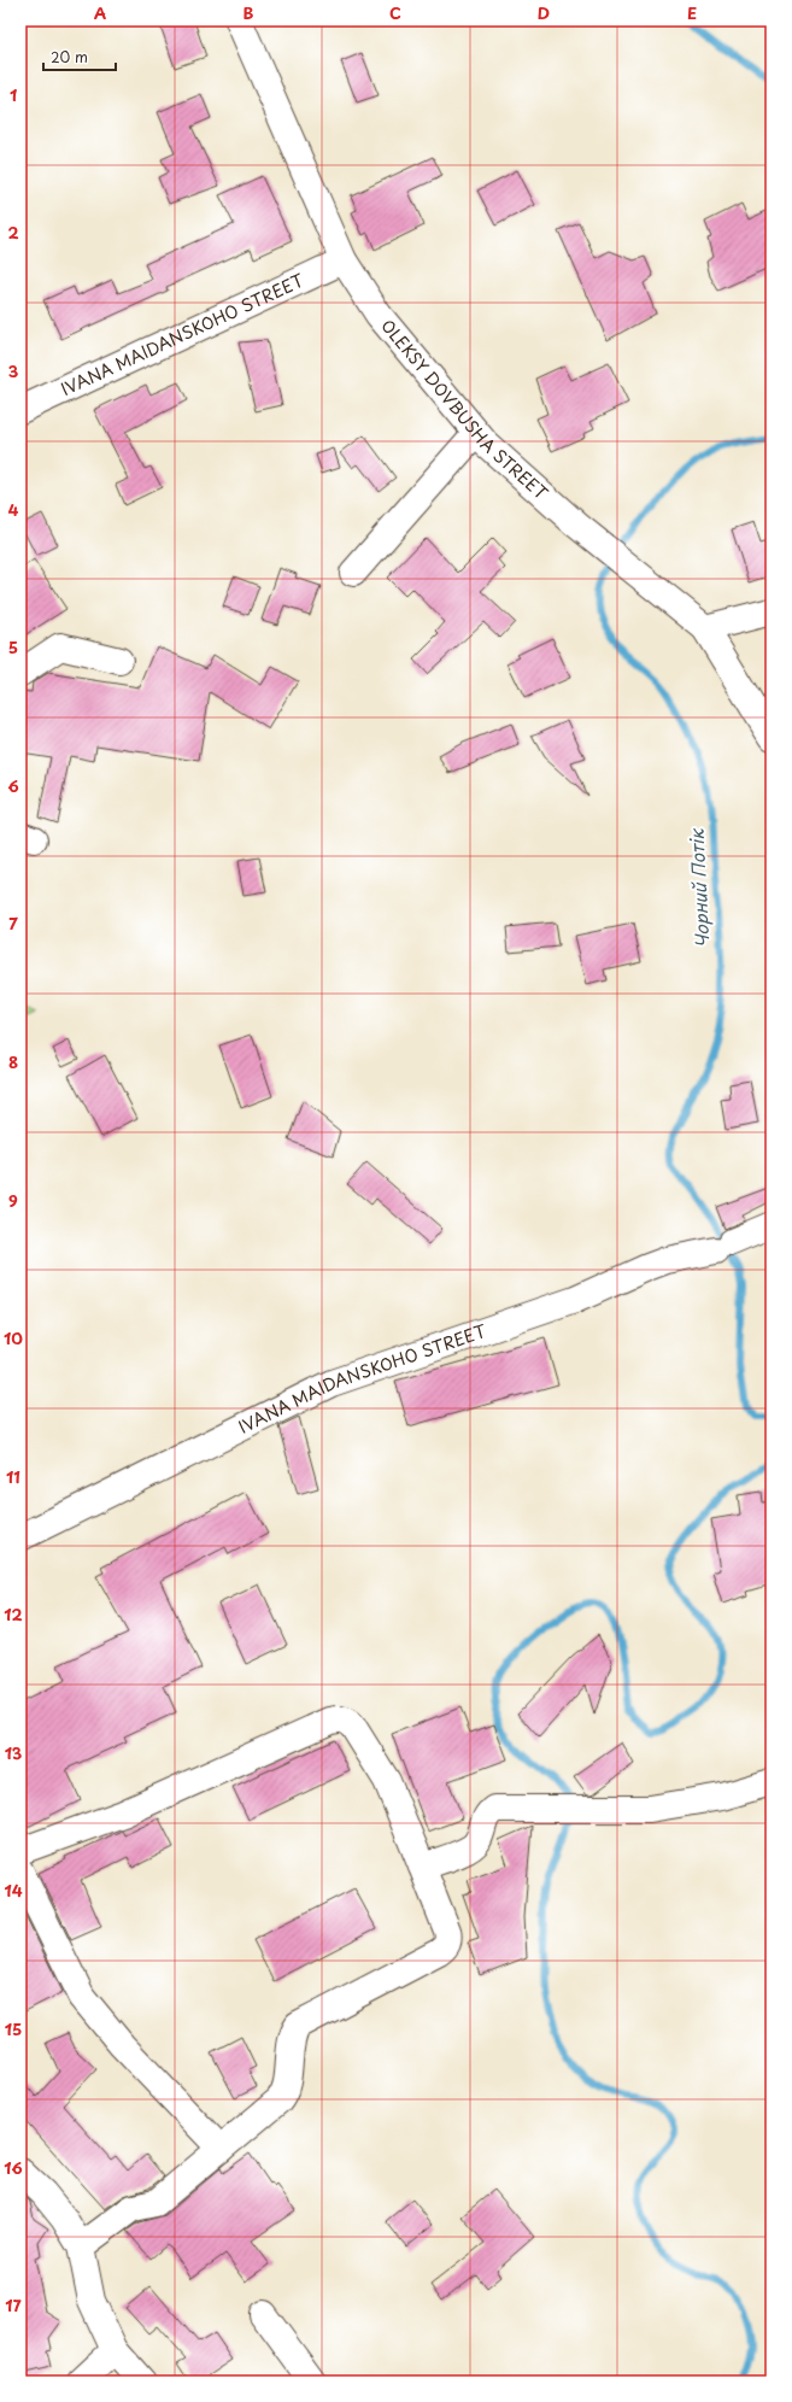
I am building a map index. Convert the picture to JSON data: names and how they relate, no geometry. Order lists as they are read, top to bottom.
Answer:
{
  "streets": {
    "street": ["IVANA MAIDANSKOHO STREET", "OLEKSY DOVBUSHA STREET"]
  },
  "crossings": [
    ["IVANA MAIDANSKOHO STREET", "OLEKSY DOVBUSHA STREET"]
  ],
  "water": ["Чорний Потік"],
  "scale_bar": "20 m",
  "grid": {
    "columns": [
      "A",
      "B",
      "C",
      "D",
      "E"
    ],
    "rows": [
      "1",
      "2",
      "3",
      "4",
      "5",
      "6",
      "7",
      "8",
      "9",
      "10",
      "11",
      "12",
      "13",
      "14",
      "15",
      "16",
      "17"
    ]
  }
}
